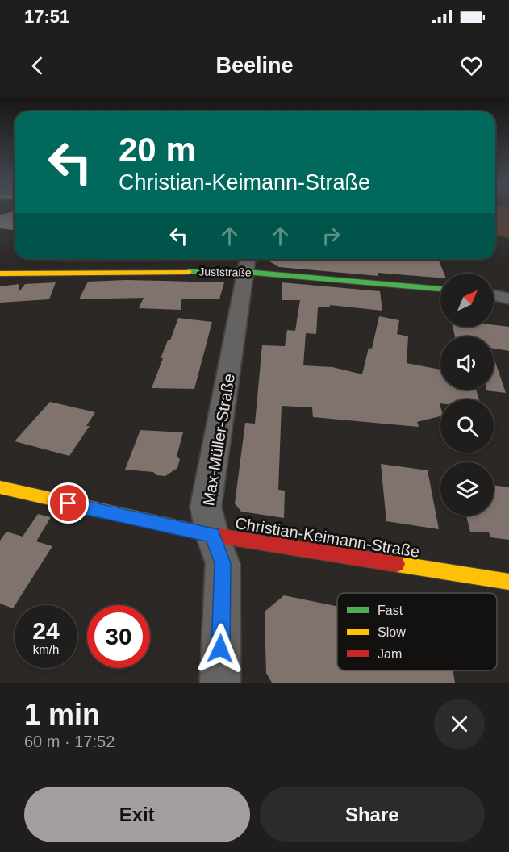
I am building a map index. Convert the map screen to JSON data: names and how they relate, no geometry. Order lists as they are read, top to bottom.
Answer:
{
  "streets": {
    "street": ["Juststraße", "Max-Müller-Straße", "Christian-Keimann-Straße"]
  },
  "crossings": [
    ["Juststraße", "Max-Müller-Straße"],
    ["Max-Müller-Straße", "Christian-Keimann-Straße"]
  ],
  "legend": ["Fast", "Slow", "Jam"],
  "north": "top right",
  "page": {
    "status": "17:51",
    "header": "Beeline",
    "turn": ["20 m", "Christian-Keimann-Straße"],
    "speed": "24 km/h",
    "limit": "30",
    "heading": ["1 min", "60 m · 17:52"],
    "buttons": ["Exit", "Share"]
  }
}
